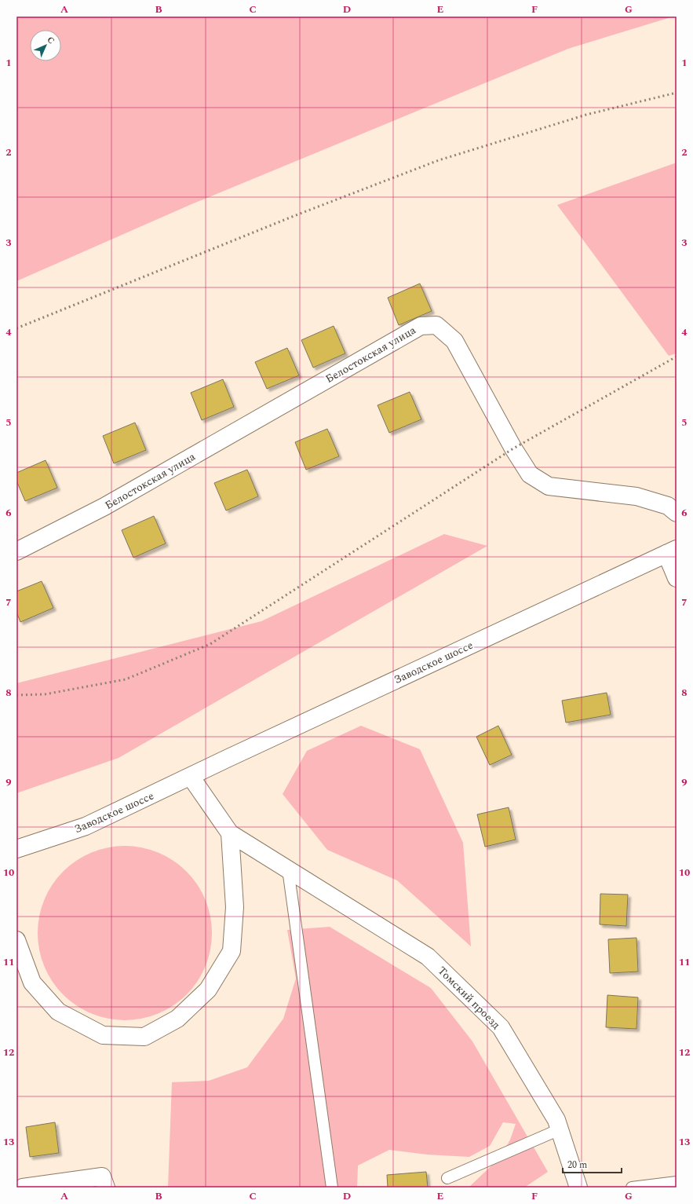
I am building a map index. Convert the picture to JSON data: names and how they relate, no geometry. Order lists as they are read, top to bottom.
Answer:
{
  "streets": {
    "street": ["Белостокская улица", "Заводское шоссе", "Томский проезд"]
  },
  "scale_bar": "20 m",
  "north": "top right",
  "grid": {
    "columns": [
      "A",
      "B",
      "C",
      "D",
      "E",
      "F",
      "G"
    ],
    "rows": [
      "1",
      "2",
      "3",
      "4",
      "5",
      "6",
      "7",
      "8",
      "9",
      "10",
      "11",
      "12",
      "13"
    ]
  }
}
